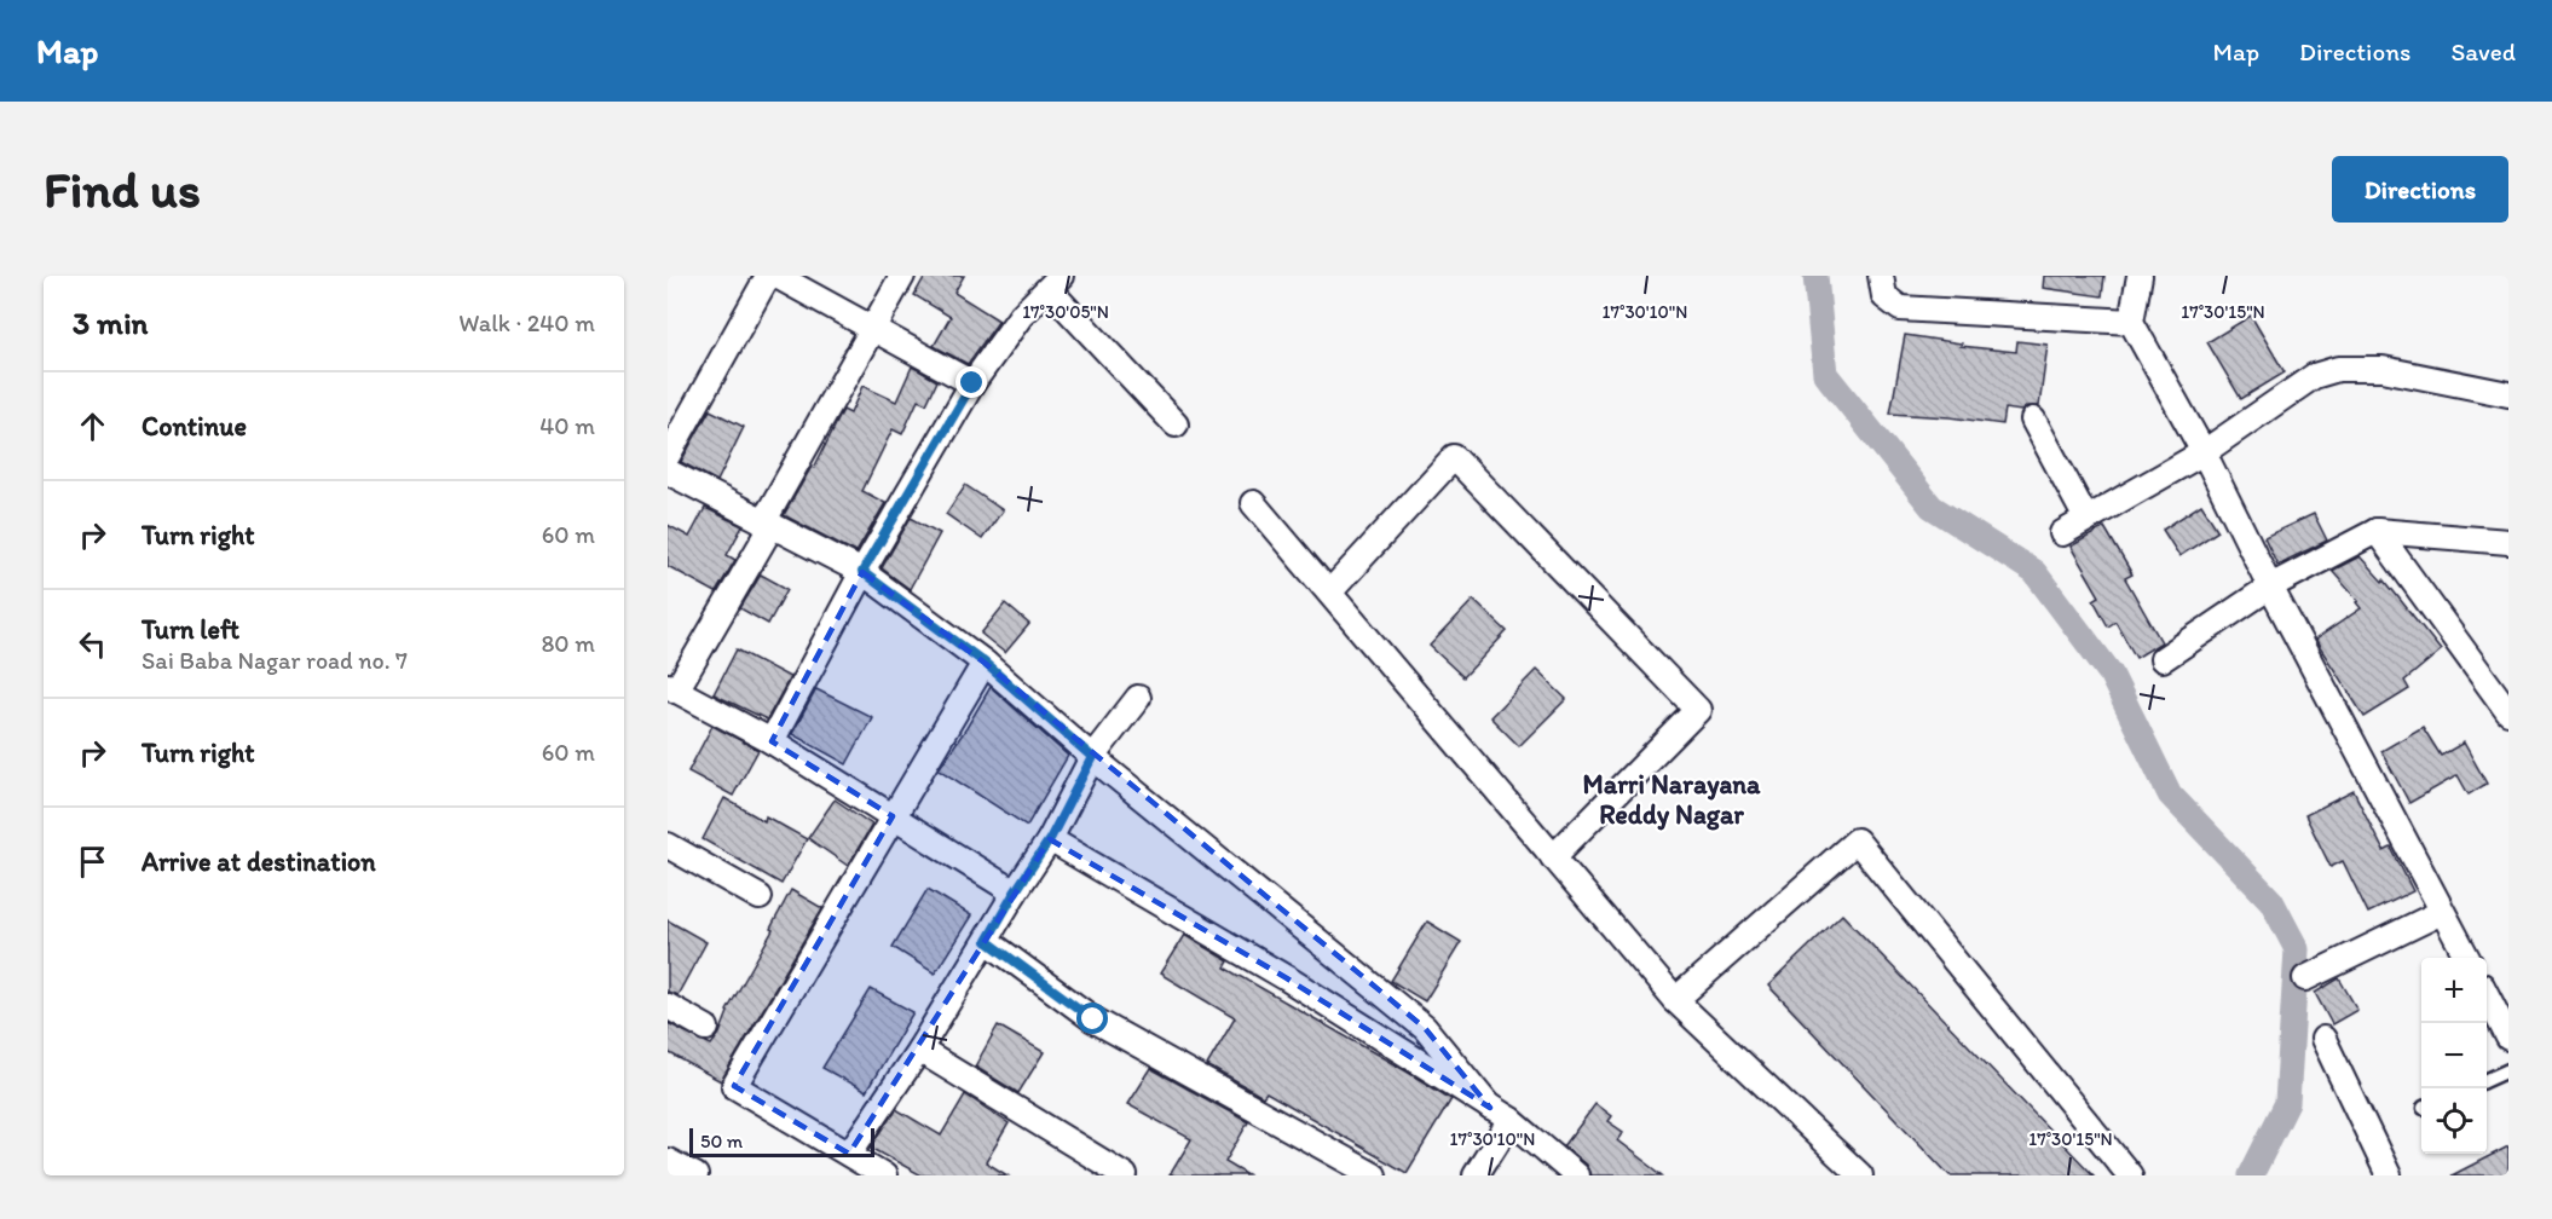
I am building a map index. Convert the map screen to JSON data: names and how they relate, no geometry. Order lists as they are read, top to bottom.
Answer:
{
  "districts": ["Marri Narayana Reddy Nagar"],
  "scale_bar": "50 m",
  "page": {
    "header": "Map",
    "nav": ["Map", "Directions", "Saved"],
    "buttons": "Directions",
    "title": "Find us",
    "heading": ["3 min", "Walk · 240 m"],
    "list": [
      ["Continue", "40 m"],
      ["Turn right", "60 m"],
      ["Turn left", "Sai Baba Nagar road no. 7", "80 m"],
      ["Turn right", "60 m"],
      "Arrive at destination"
    ],
    "map_buttons": ["+", "−"],
    "scale": "50 m"
  },
  "coordinates": ["17°30'05\"N", "17°30'10\"N", "17°30'15\"N"]
}
